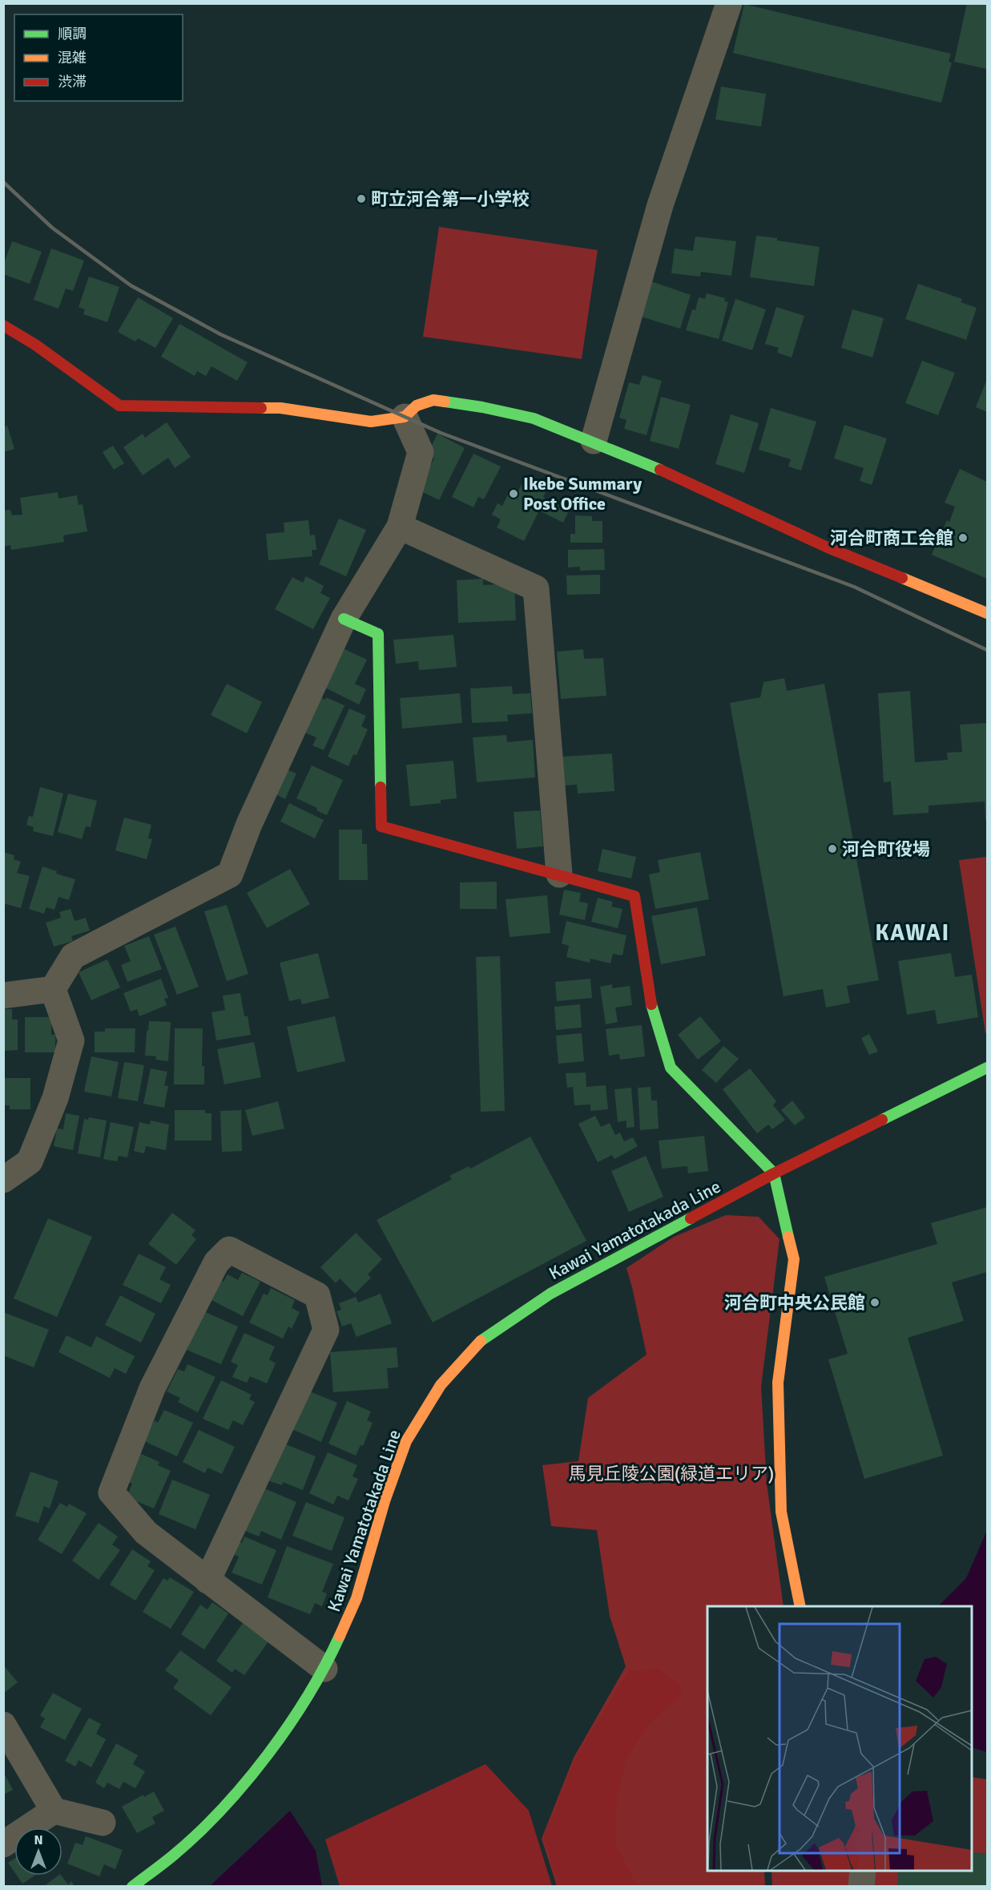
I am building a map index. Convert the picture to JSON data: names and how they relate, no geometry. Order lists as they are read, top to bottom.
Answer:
{
  "streets": {
    "street": ["Kawai Yamatotakada Line"]
  },
  "districts": ["KAWAI"],
  "parks": ["馬見丘陵公園(緑道エリア)"],
  "places": [
    "町立河合第一小学校",
    "Ikebe Summary Post Office",
    "河合町商工会館",
    "河合町役場",
    "河合町中央公民館"
  ],
  "legend": ["順調", "混雑", "渋滞"],
  "north": "top"
}
